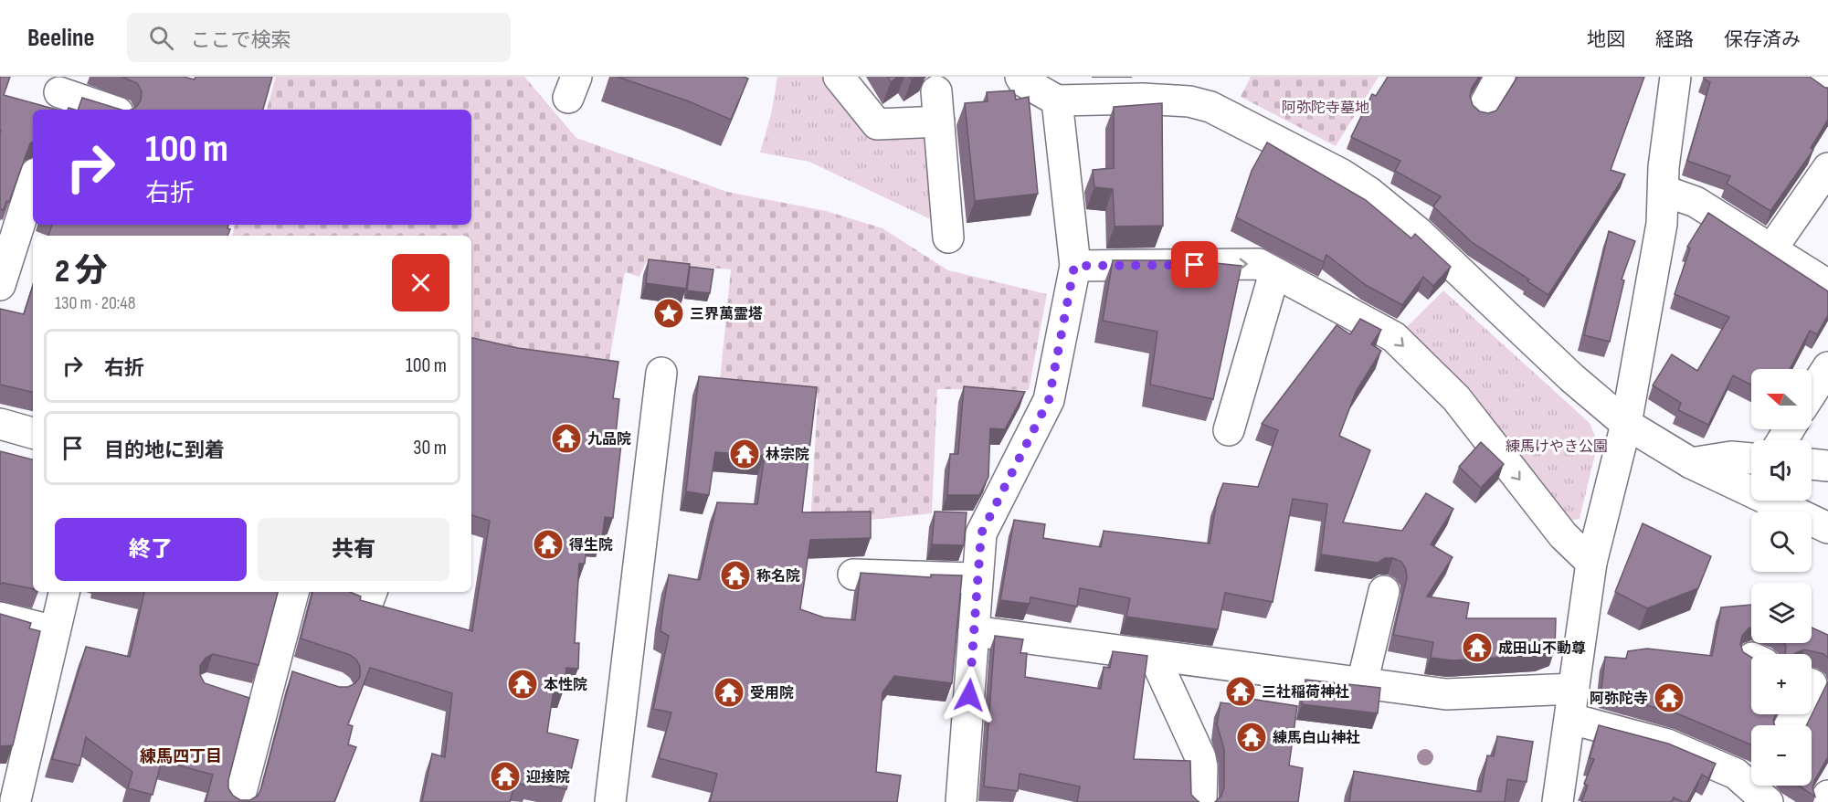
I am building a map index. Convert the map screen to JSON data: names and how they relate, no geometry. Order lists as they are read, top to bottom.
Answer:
{
  "districts": ["練馬四丁目"],
  "parks": ["阿弥陀寺墓地", "練馬けやき公園"],
  "places": {
    "place": ["三界萬霊塔"],
    "temple": [
      "九品院",
      "林宗院",
      "得生院",
      "称名院",
      "成田山不動尊",
      "本性院",
      "三社稲荷神社",
      "受用院",
      "阿弥陀寺",
      "練馬白山神社",
      "迎接院"
    ]
  },
  "north": "left",
  "page": {
    "header": "Beeline",
    "search": "ここで検索",
    "nav": ["地図", "経路", "保存済み"],
    "turn": ["100 m", "右折"],
    "heading": ["2 分", "130 m · 20:48"],
    "list": [
      {
        "name": "右折",
        "value": "100 m"
      },
      {
        "name": "目的地に到着",
        "value": "30 m"
      }
    ],
    "map_buttons": ["+", "−"],
    "buttons": ["終了", "共有"]
  }
}
